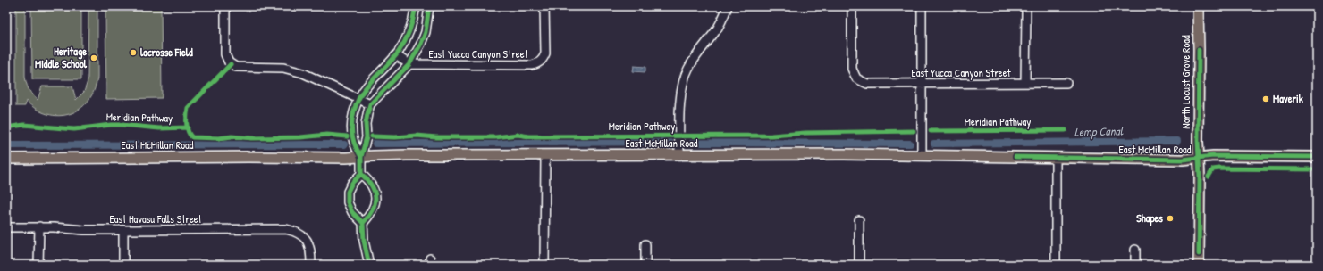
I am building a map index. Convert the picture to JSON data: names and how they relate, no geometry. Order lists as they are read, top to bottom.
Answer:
{
  "streets": {
    "main road": ["North Locust Grove Road", "East McMillan Road"],
    "street": ["East Yucca Canyon Street", "East Havasu Falls Street"],
    "cycle path": ["Meridian Pathway"]
  },
  "crossings": [
    ["North Locust Grove Road", "East McMillan Road"]
  ],
  "water": ["Lemp Canal"],
  "places": [
    "lacrosse Field",
    "Heritage Middle School",
    "Maverik",
    "Shapes"
  ]
}
